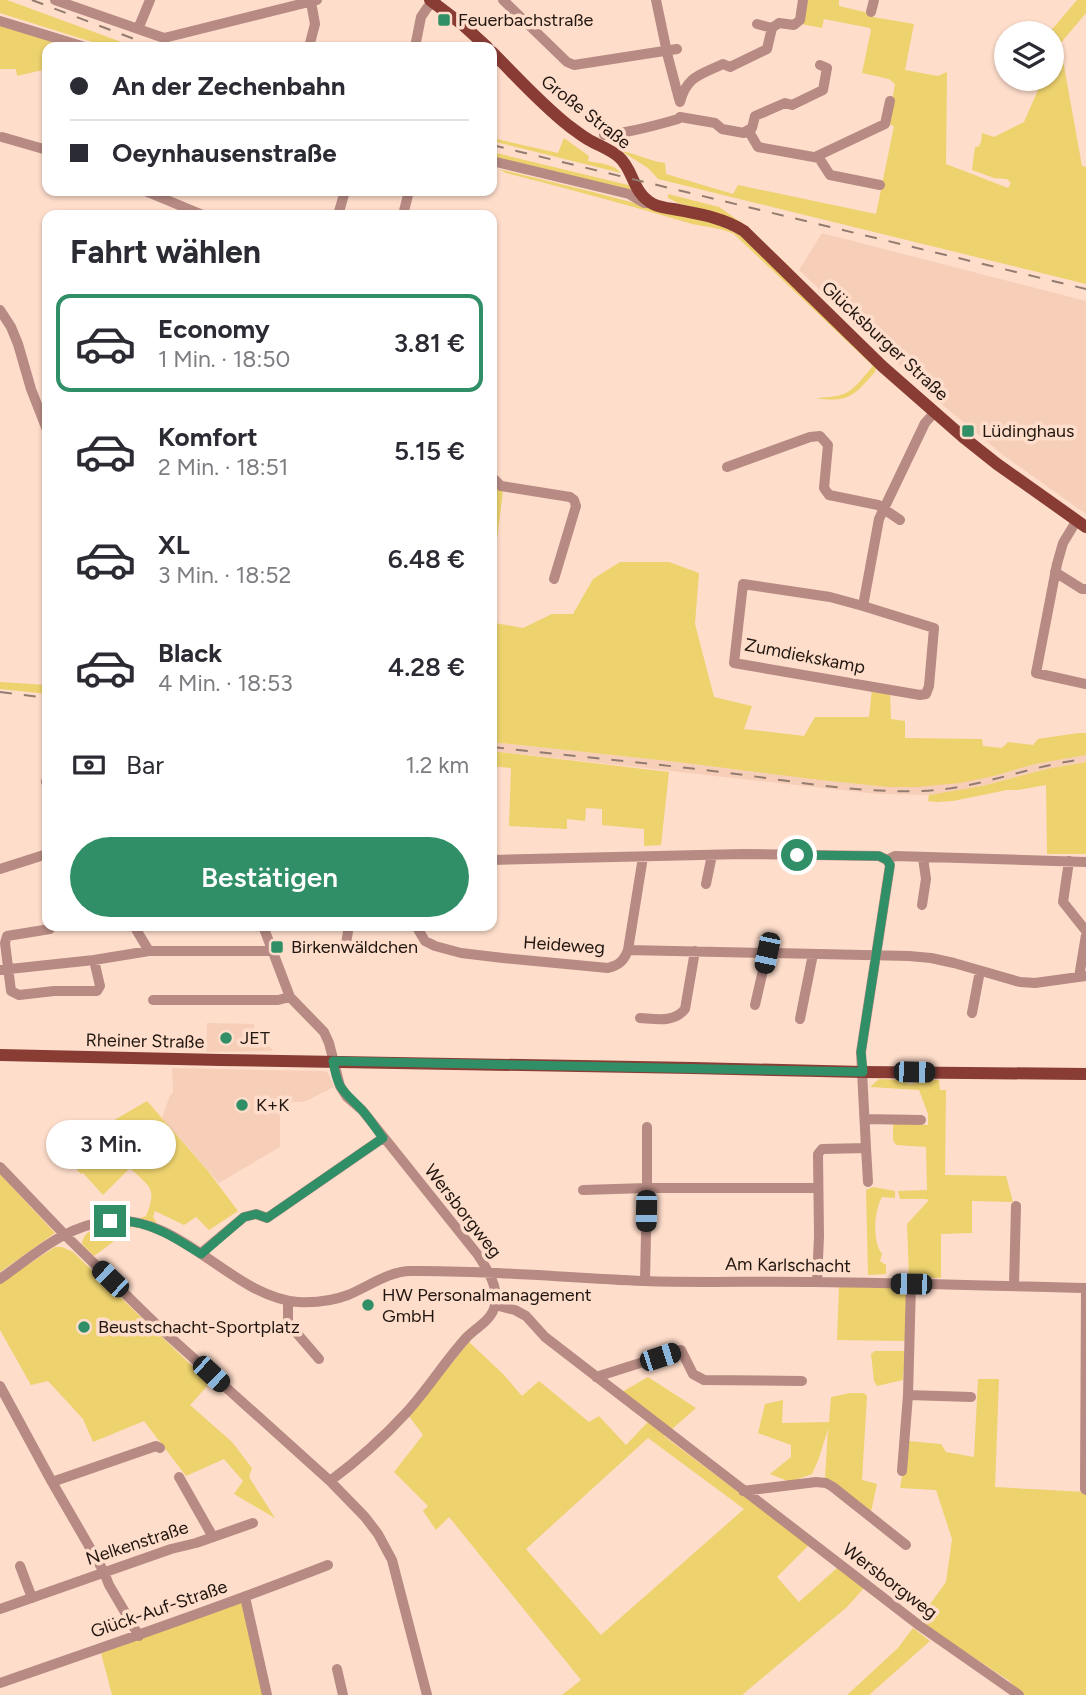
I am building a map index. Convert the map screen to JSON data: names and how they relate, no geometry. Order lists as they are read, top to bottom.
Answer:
{
  "streets": {
    "main road": ["Große Straße", "Glücksburger Straße", "Rheiner Straße"],
    "street": [
      "Zumdiekskamp",
      "Heideweg",
      "Wersborgweg",
      "Am Karlschacht",
      "Nelkenstraße",
      "Glück-Auf-Straße"
    ]
  },
  "crossings": [
    ["Große Straße", "Glücksburger Straße"],
    ["Rheiner Straße", "Wersborgweg"],
    ["Wersborgweg", "Am Karlschacht"]
  ],
  "places": {
    "transit": ["Feuerbachstraße", "Lüdinghaus", "Birkenwäldchen"],
    "other": [
      "JET",
      "K+K",
      "HW Personalmanagement GmbH",
      "Beustschacht-Sportplatz"
    ]
  },
  "page": {
    "banner": ["An der Zechenbahn", "Oeynhausenstraße"],
    "heading": "Fahrt wählen",
    "list": [
      {
        "name": "Economy",
        "note": "1 Min. · 18:50",
        "value": "3.81 €"
      },
      {
        "name": "Komfort",
        "note": "2 Min. · 18:51",
        "value": "5.15 €"
      },
      {
        "name": "XL",
        "note": "3 Min. · 18:52",
        "value": "6.48 €"
      },
      {
        "name": "Black",
        "note": "4 Min. · 18:53",
        "value": "4.28 €"
      }
    ],
    "pay": ["Bar", "1.2 km"],
    "buttons": "Bestätigen",
    "bubble": "3 Min."
  }
}
